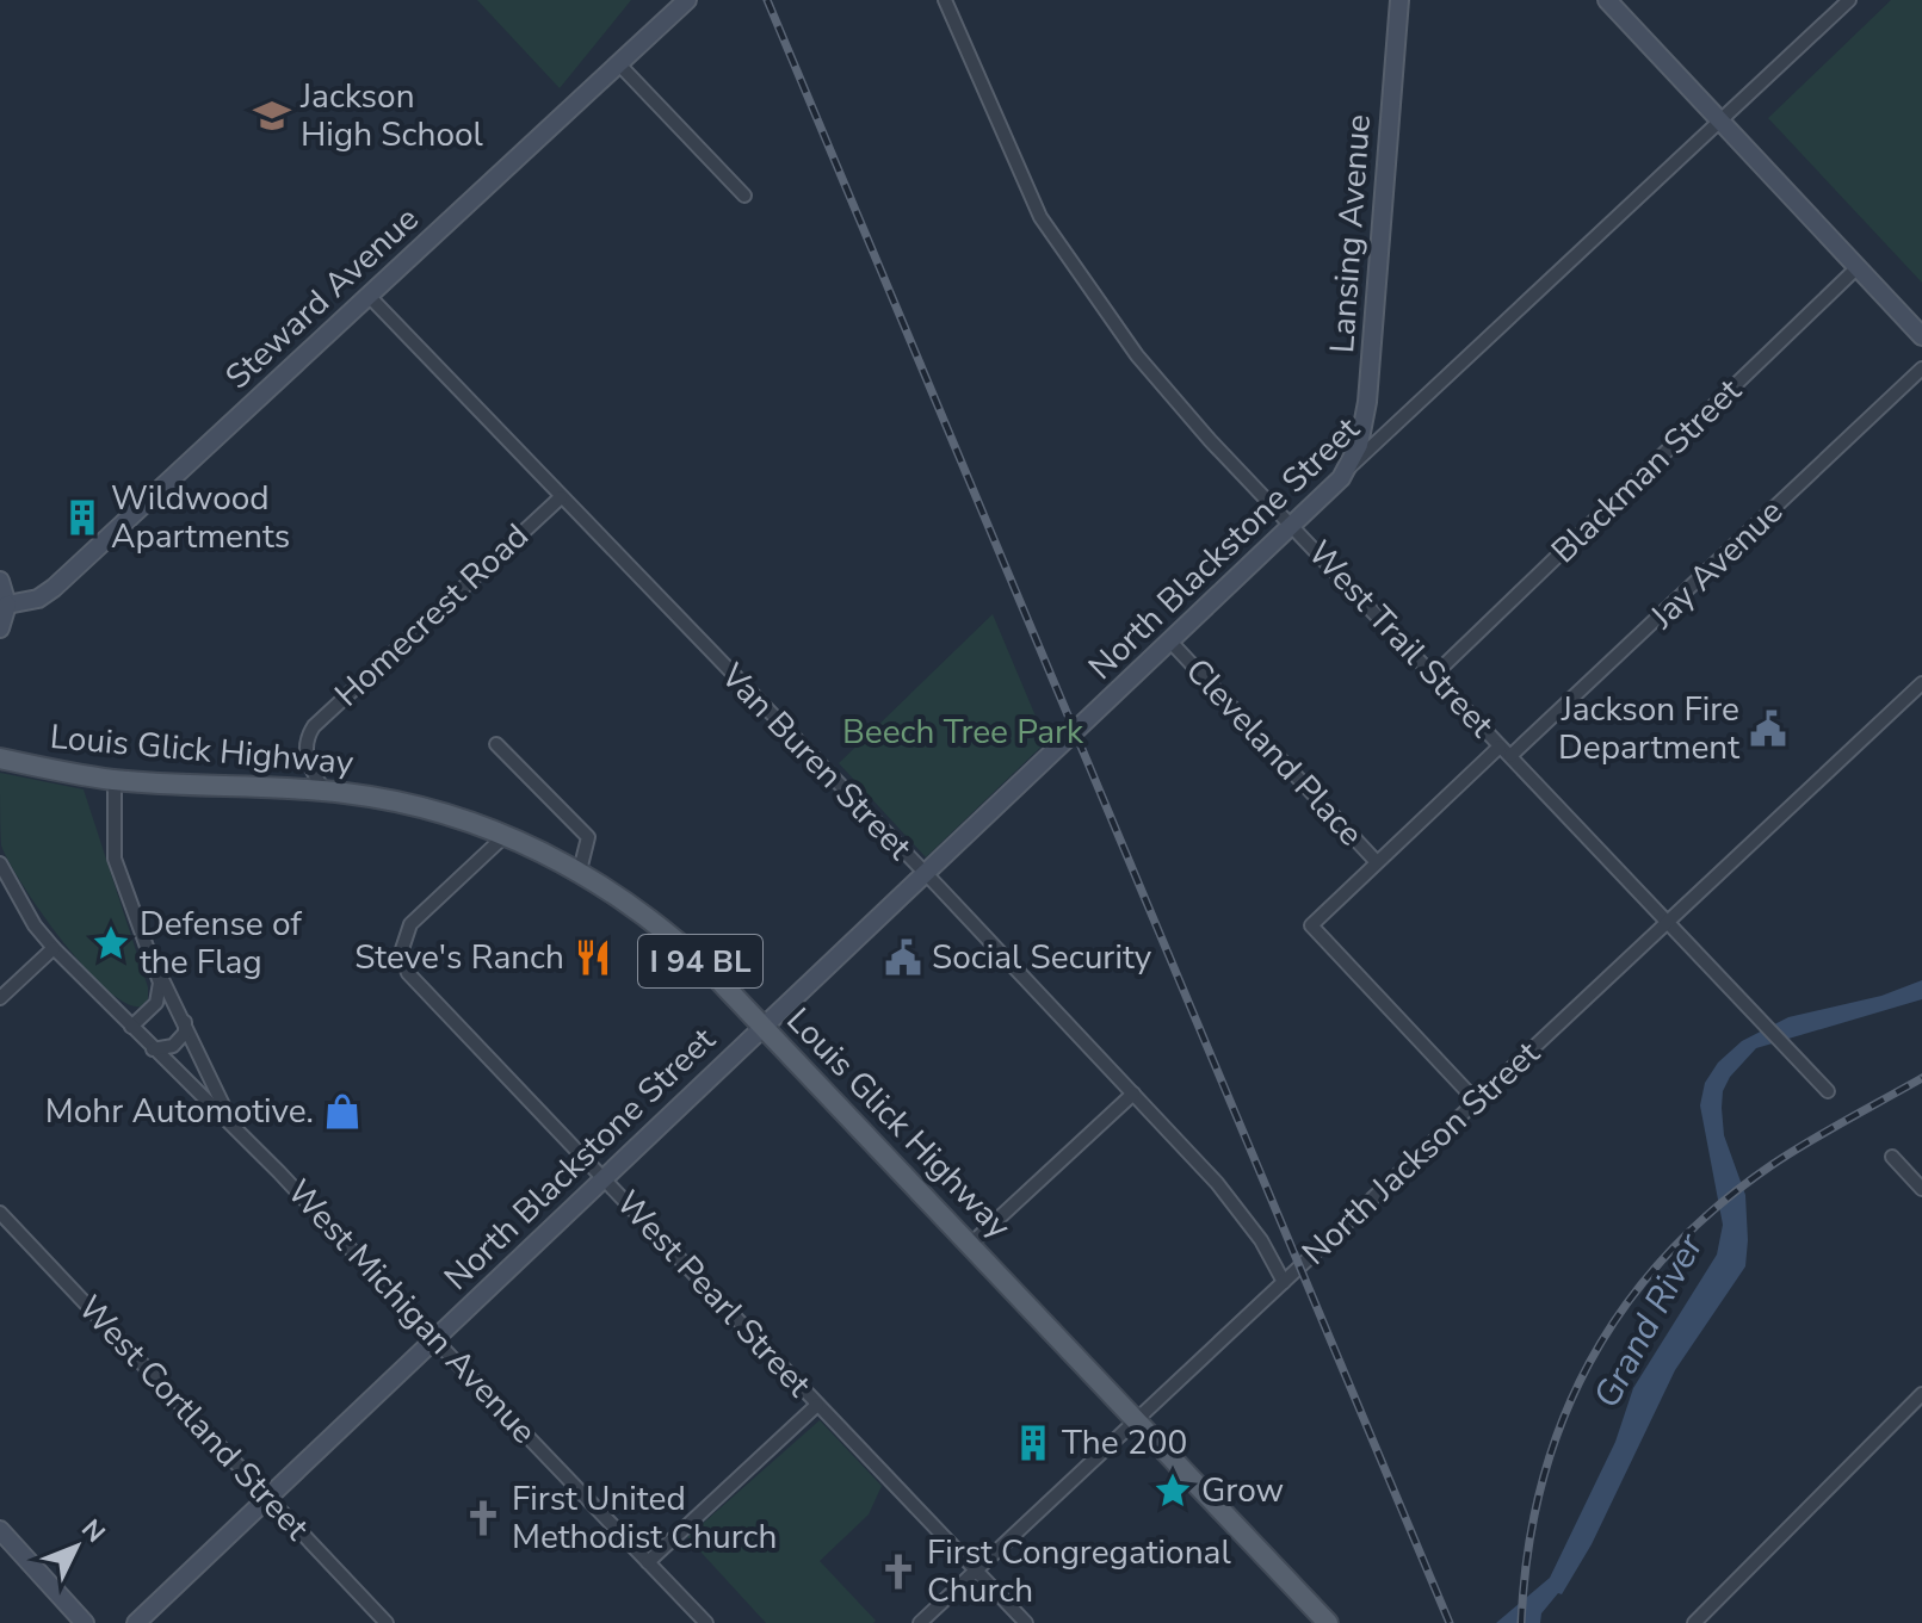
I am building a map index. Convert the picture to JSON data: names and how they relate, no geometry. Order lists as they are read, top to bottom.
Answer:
{
  "streets": {
    "main road": [
      "Lansing Avenue",
      "Steward Avenue",
      "North Blackstone Street",
      "Louis Glick Highway",
      "I 94 BL"
    ],
    "street": [
      "Blackman Street",
      "Jay Avenue",
      "Homecrest Road",
      "West Trail Street",
      "Cleveland Place",
      "Van Buren Street",
      "North Jackson Street",
      "West Pearl Street",
      "West Michigan Avenue",
      "West Cortland Street"
    ]
  },
  "crossings": [
    ["Lansing Avenue", "North Blackstone Street"],
    ["Steward Avenue", "Van Buren Street"],
    ["Blackman Street", "West Trail Street"],
    ["North Blackstone Street", "West Trail Street"],
    ["North Blackstone Street", "Louis Glick Highway"],
    ["North Blackstone Street", "Cleveland Place"],
    ["North Blackstone Street", "Van Buren Street"],
    ["North Blackstone Street", "West Pearl Street"],
    ["North Blackstone Street", "West Michigan Avenue"],
    ["North Blackstone Street", "West Cortland Street"],
    ["Jay Avenue", "West Trail Street"],
    ["Homecrest Road", "Louis Glick Highway"],
    ["Homecrest Road", "Van Buren Street"],
    ["West Trail Street", "North Jackson Street"],
    ["Louis Glick Highway", "North Jackson Street"],
    ["Louis Glick Highway", "West Pearl Street"],
    ["Louis Glick Highway", "West Michigan Avenue"],
    ["Van Buren Street", "North Jackson Street"],
    ["North Jackson Street", "West Pearl Street"]
  ],
  "water": ["Grand River"],
  "parks": ["Beech Tree Park"],
  "places": {
    "school or university": ["Jackson High School"],
    "building": ["Wildwood Apartments", "The 200"],
    "public building": ["Jackson Fire Department", "Social Security"],
    "place": ["Defense of the Flag", "Grow"],
    "restaurant": ["Steve's Ranch"],
    "shop": ["Mohr Automotive."],
    "church": ["First United Methodist Church", "First Congregational Church"]
  },
  "north": "top right"
}
